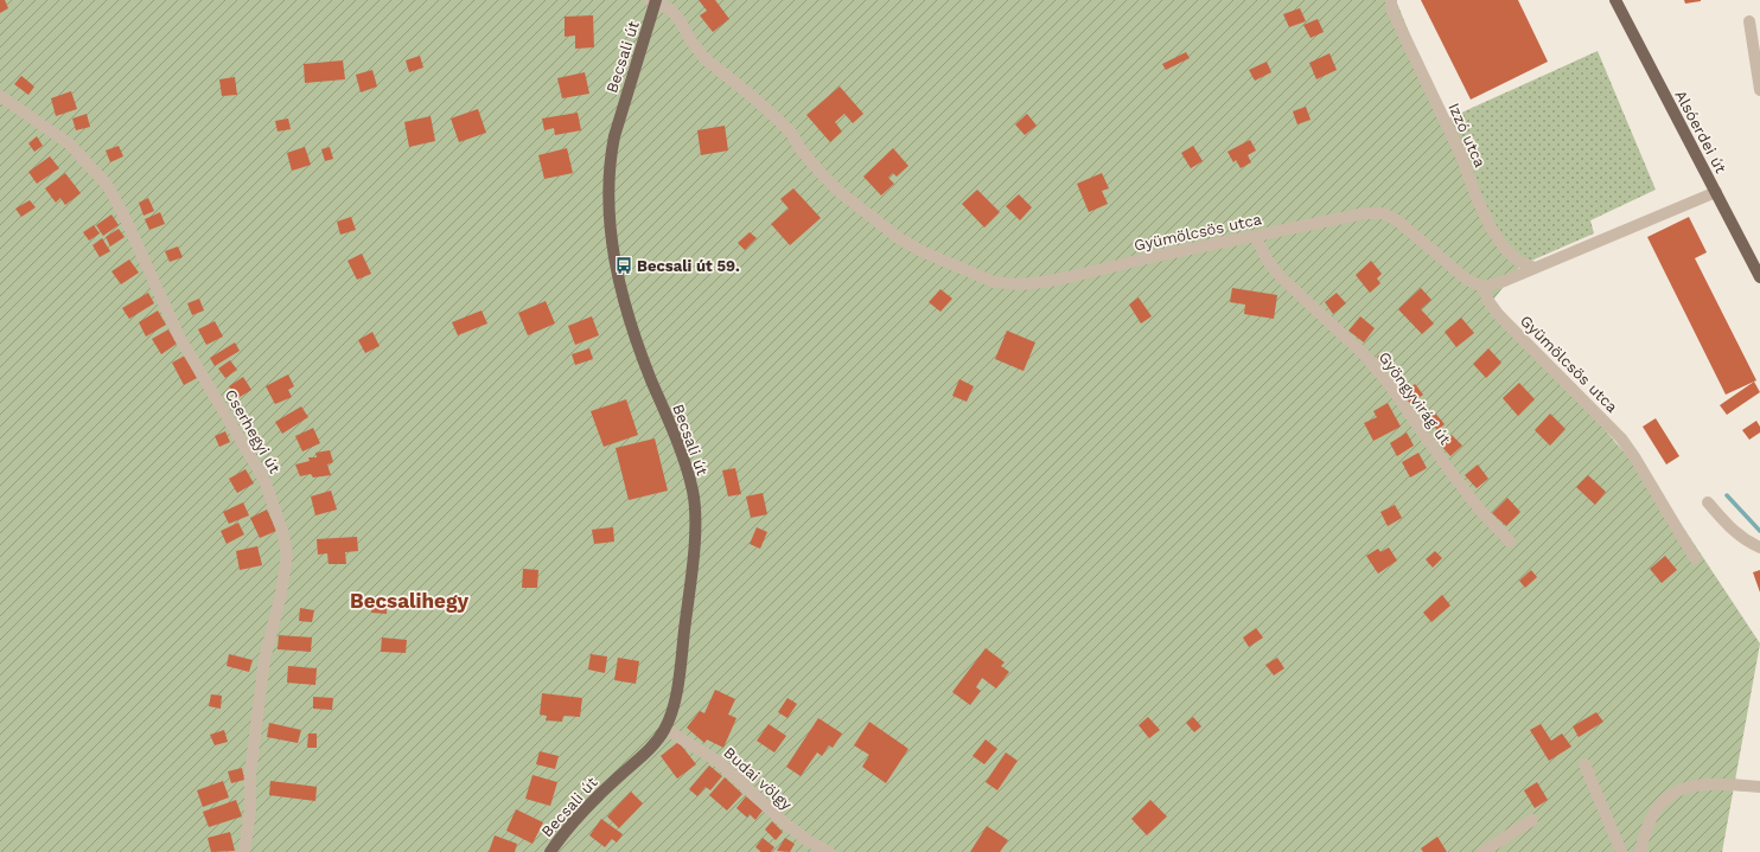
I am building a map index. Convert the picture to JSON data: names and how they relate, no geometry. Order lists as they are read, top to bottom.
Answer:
{
  "streets": {
    "main road": ["Becsali út", "Alsóerdei út"],
    "street": [
      "Izzó utca",
      "Gyümölcsös utca",
      "Gyöngyvirág út",
      "Cserhegyi út",
      "Budai völgy"
    ]
  },
  "crossings": [
    ["Becsali út", "Gyümölcsös utca"],
    ["Becsali út", "Budai völgy"],
    ["Gyümölcsös utca", "Gyöngyvirág út"]
  ],
  "districts": ["Becsalihegy"],
  "places": {
    "bus stop": ["Becsali út 59."]
  }
}
